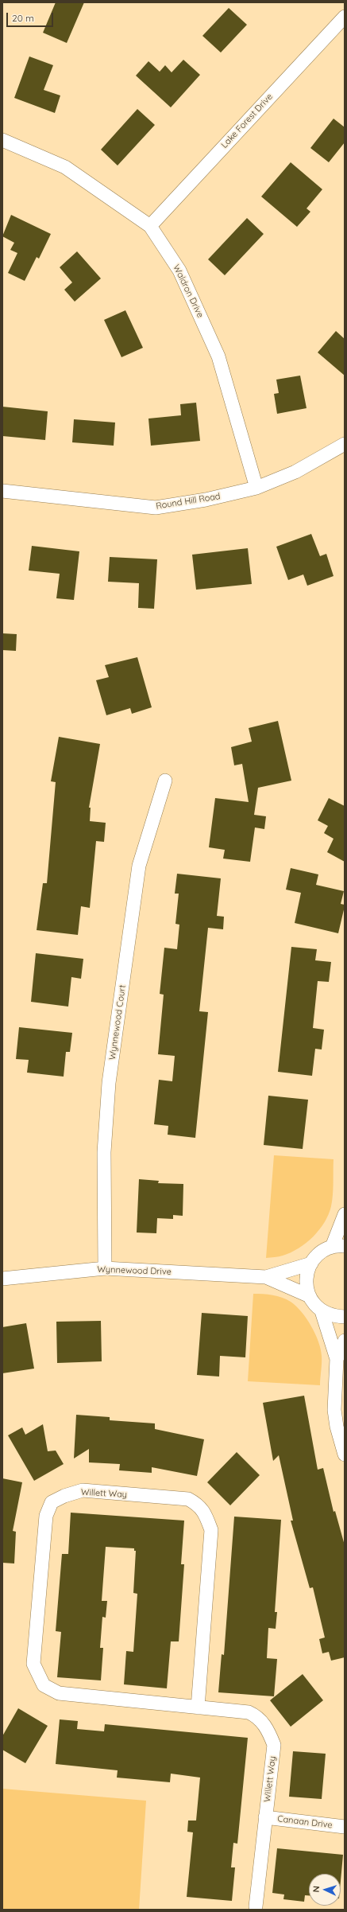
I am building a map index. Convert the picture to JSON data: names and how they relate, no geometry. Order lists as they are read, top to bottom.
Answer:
{
  "streets": {
    "street": [
      "Lake Forest Drive",
      "Waldron Drive",
      "Round Hill Road",
      "Wynnewood Court",
      "Wynnewood Drive",
      "Willett Way",
      "Canaan Drive"
    ]
  },
  "crossings": [
    ["Lake Forest Drive", "Waldron Drive"],
    ["Waldron Drive", "Round Hill Road"],
    ["Wynnewood Court", "Wynnewood Drive"],
    ["Willett Way", "Canaan Drive"]
  ],
  "scale_bar": "20 m",
  "north": "left"
}
